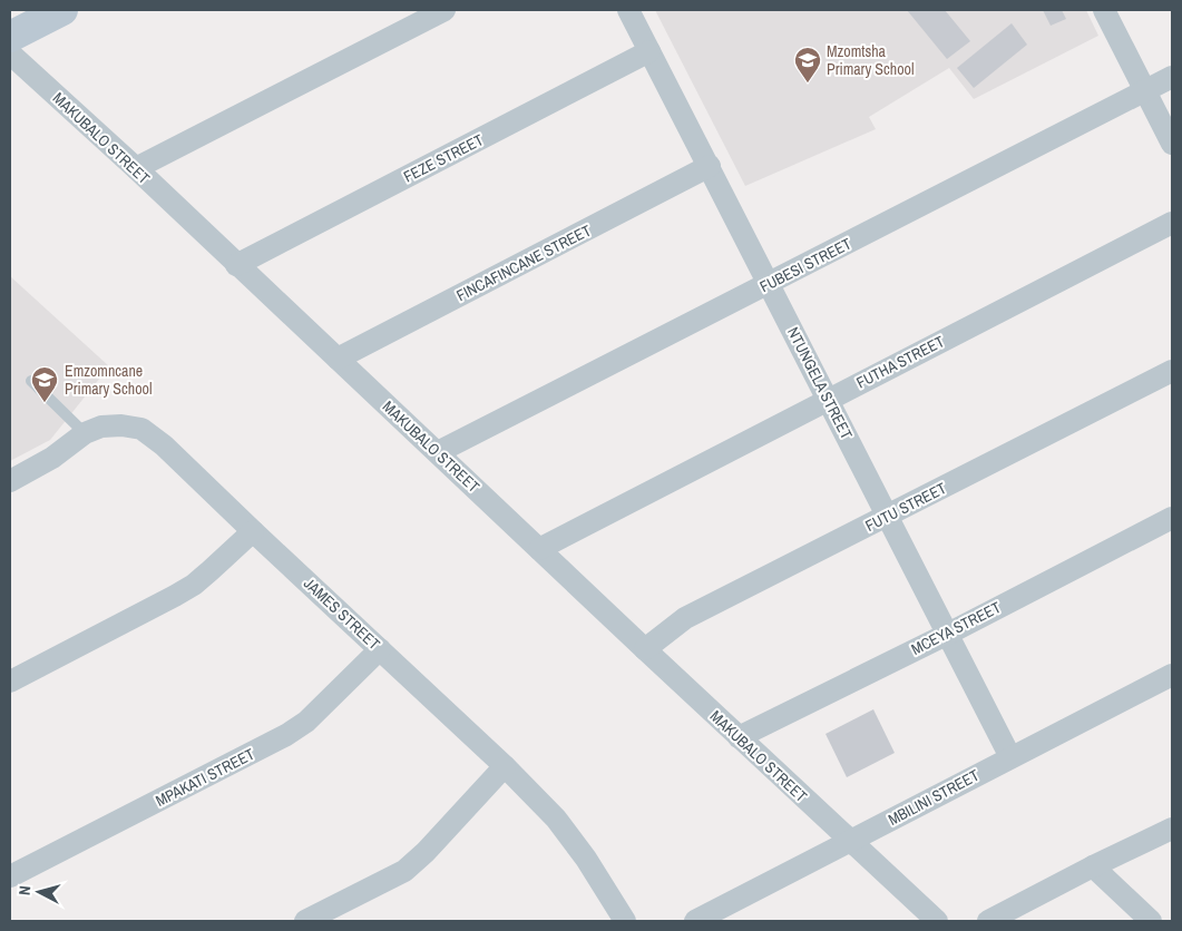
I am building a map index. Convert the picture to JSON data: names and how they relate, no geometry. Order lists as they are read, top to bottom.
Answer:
{
  "streets": {
    "street": [
      "MAKUBALO STREET",
      "FEZE STREET",
      "FINCAFINCANE STREET",
      "FUBESI STREET",
      "FUTHA STREET",
      "NTUNGELA STREET",
      "FUTU STREET",
      "JAMES STREET",
      "MCEYA STREET",
      "MPAKATI STREET",
      "MBILINI STREET"
    ]
  },
  "crossings": [
    ["MAKUBALO STREET", "FEZE STREET"],
    ["MAKUBALO STREET", "FINCAFINCANE STREET"],
    ["MAKUBALO STREET", "FUBESI STREET"],
    ["MAKUBALO STREET", "FUTHA STREET"],
    ["MAKUBALO STREET", "FUTU STREET"],
    ["MAKUBALO STREET", "MCEYA STREET"],
    ["MAKUBALO STREET", "MBILINI STREET"],
    ["FEZE STREET", "NTUNGELA STREET"],
    ["FINCAFINCANE STREET", "NTUNGELA STREET"],
    ["FUBESI STREET", "NTUNGELA STREET"],
    ["FUTHA STREET", "NTUNGELA STREET"],
    ["NTUNGELA STREET", "FUTU STREET"],
    ["NTUNGELA STREET", "MCEYA STREET"],
    ["NTUNGELA STREET", "MBILINI STREET"],
    ["JAMES STREET", "MPAKATI STREET"]
  ],
  "places": {
    "school or university": ["Mzomtsha Primary School", "Emzomncane Primary School"]
  },
  "north": "left"
}
